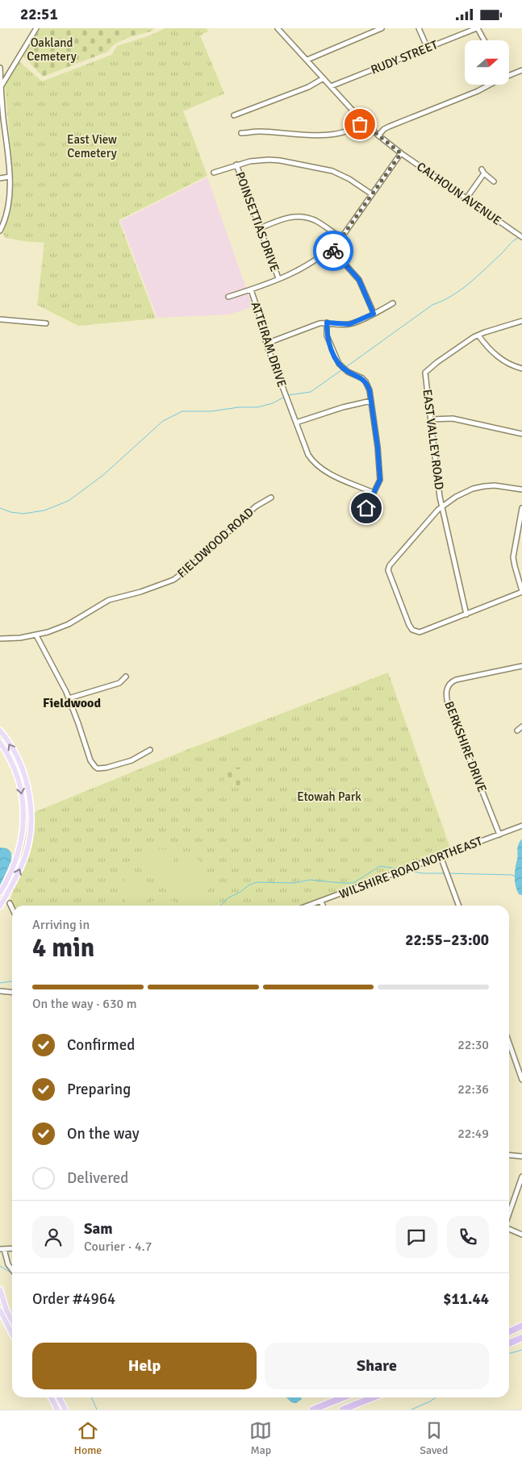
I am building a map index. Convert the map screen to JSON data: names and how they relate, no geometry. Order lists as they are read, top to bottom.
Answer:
{
  "streets": {
    "street": [
      "RUDY STREET",
      "CALHOUN AVENUE",
      "POINSETTIAS DRIVE",
      "ATTEIRAM DRIVE",
      "EAST VALLEY ROAD",
      "FIELDWOOD ROAD",
      "BERKSHIRE DRIVE",
      "WILSHIRE ROAD NORTHEAST"
    ]
  },
  "crossings": [
    ["RUDY STREET", "CALHOUN AVENUE"],
    ["CALHOUN AVENUE", "ATTEIRAM DRIVE"],
    ["POINSETTIAS DRIVE", "ATTEIRAM DRIVE"],
    ["BERKSHIRE DRIVE", "WILSHIRE ROAD NORTHEAST"]
  ],
  "districts": ["Fieldwood"],
  "parks": ["Oakland Cemetery", "East View Cemetery", "Etowah Park"],
  "north": "right",
  "page": {
    "status": "22:51",
    "heading": ["4 min", "Arriving in", "22:55–23:00"],
    "panel": [
      "Sam",
      "Courier · 4.7",
      "Order #4964",
      "$11.44"
    ],
    "bar": "On the way · 630 m",
    "list": [
      ["Confirmed", "22:30"],
      ["Preparing", "22:36"],
      ["On the way", "22:49"],
      "Delivered"
    ],
    "buttons": ["Help", "Share"],
    "tabs": ["Home", "Map", "Saved"]
  }
}
